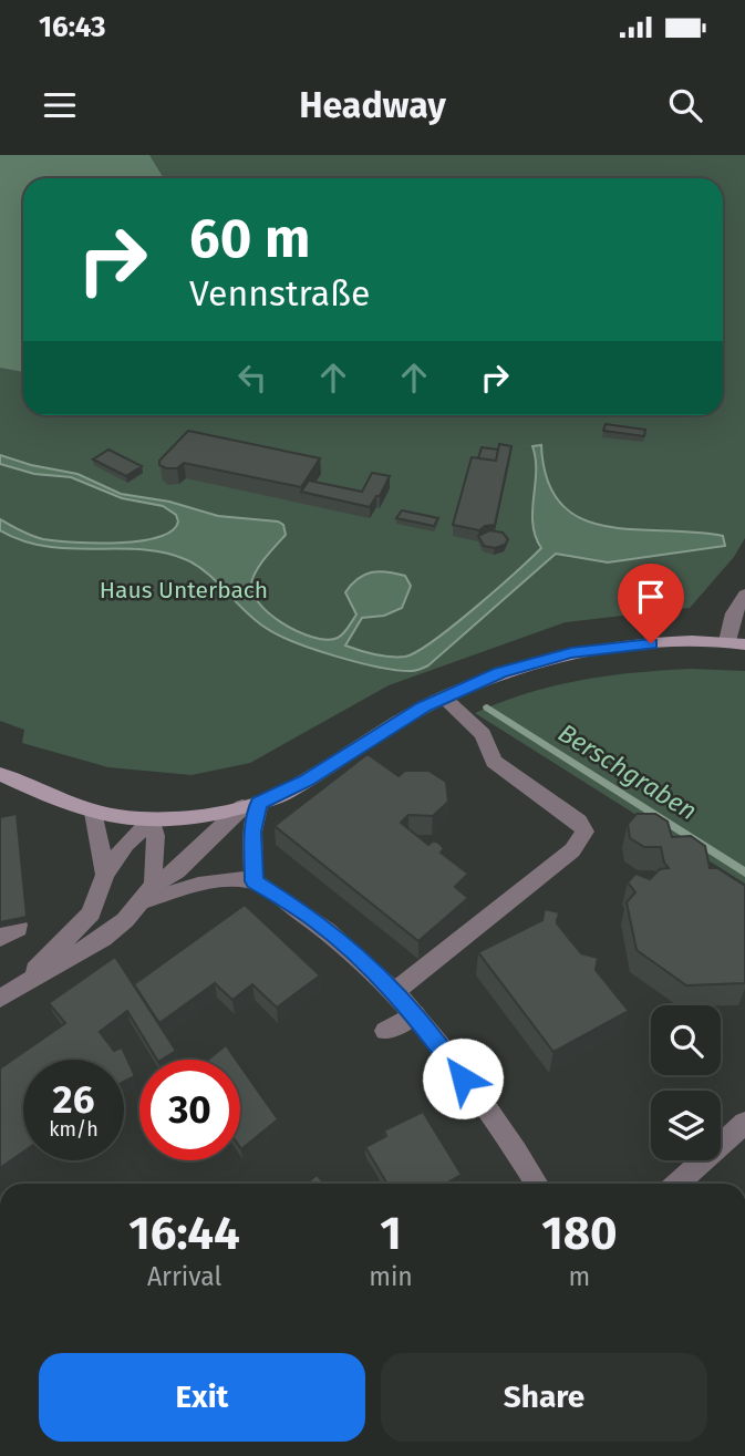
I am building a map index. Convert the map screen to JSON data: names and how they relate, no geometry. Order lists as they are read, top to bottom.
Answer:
{
  "water": ["Berschgraben"],
  "parks": ["Haus Unterbach"],
  "page": {
    "status": "16:43",
    "header": "Headway",
    "turn": ["60 m", "Vennstraße"],
    "speed": "26 km/h",
    "limit": "30",
    "eta": [
      "16:44",
      "Arrival",
      "1",
      "min",
      "180",
      "m"
    ],
    "buttons": ["Exit", "Share"]
  }
}
